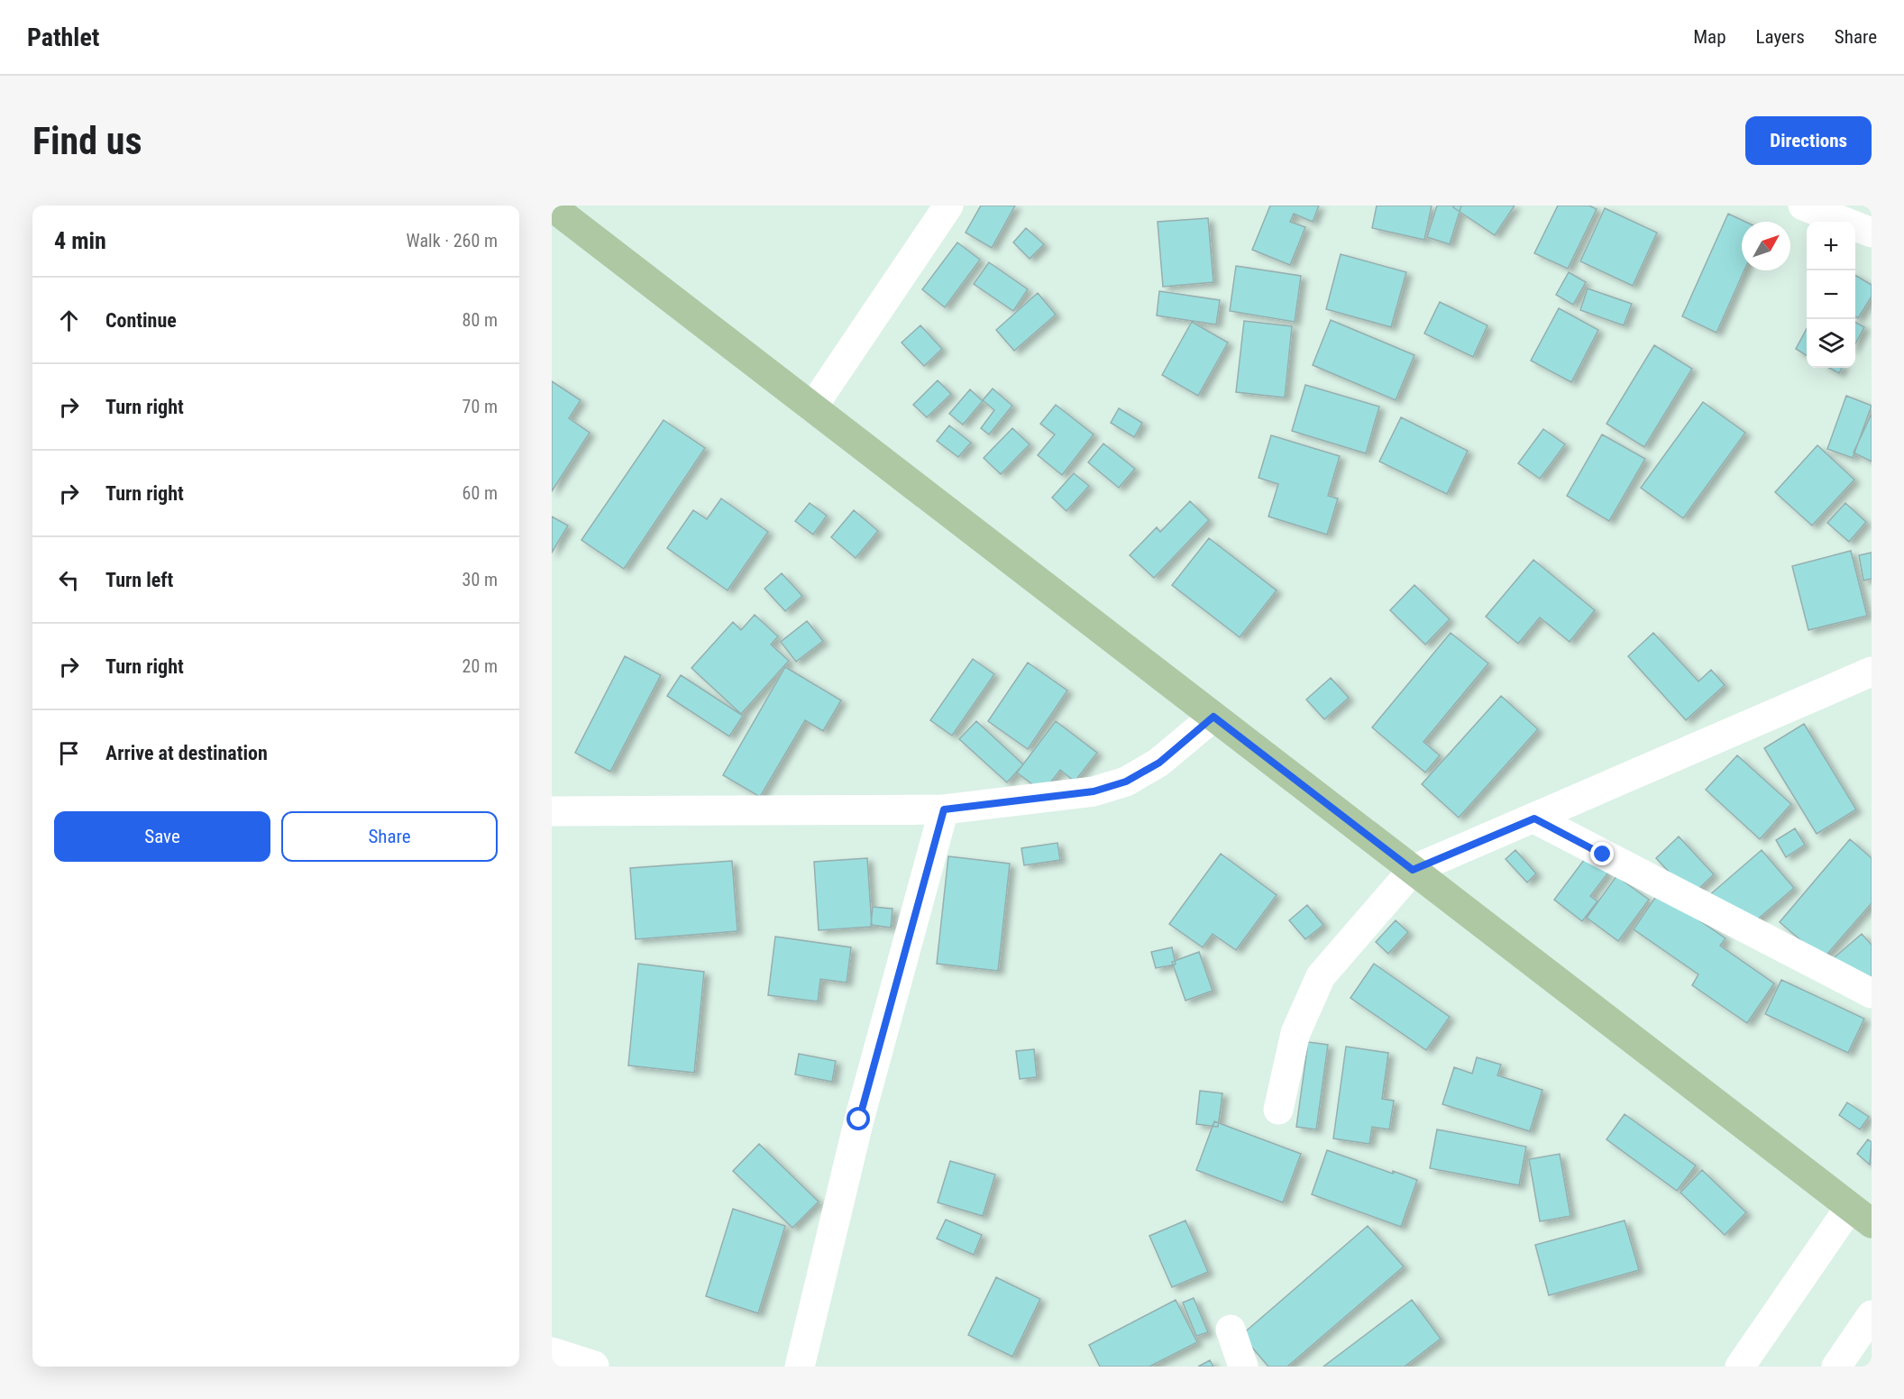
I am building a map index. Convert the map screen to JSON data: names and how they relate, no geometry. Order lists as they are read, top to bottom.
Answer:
{
  "north": "top right",
  "page": {
    "header": "Pathlet",
    "nav": ["Map", "Layers", "Share"],
    "buttons": [
      "Directions",
      ["Save", "Share"]
    ],
    "title": "Find us",
    "heading": ["4 min", "Walk · 260 m"],
    "map_buttons": ["+", "−"],
    "list": [
      ["Continue", "80 m"],
      ["Turn right", "70 m"],
      ["Turn right", "60 m"],
      ["Turn left", "30 m"],
      ["Turn right", "20 m"],
      "Arrive at destination"
    ]
  }
}
